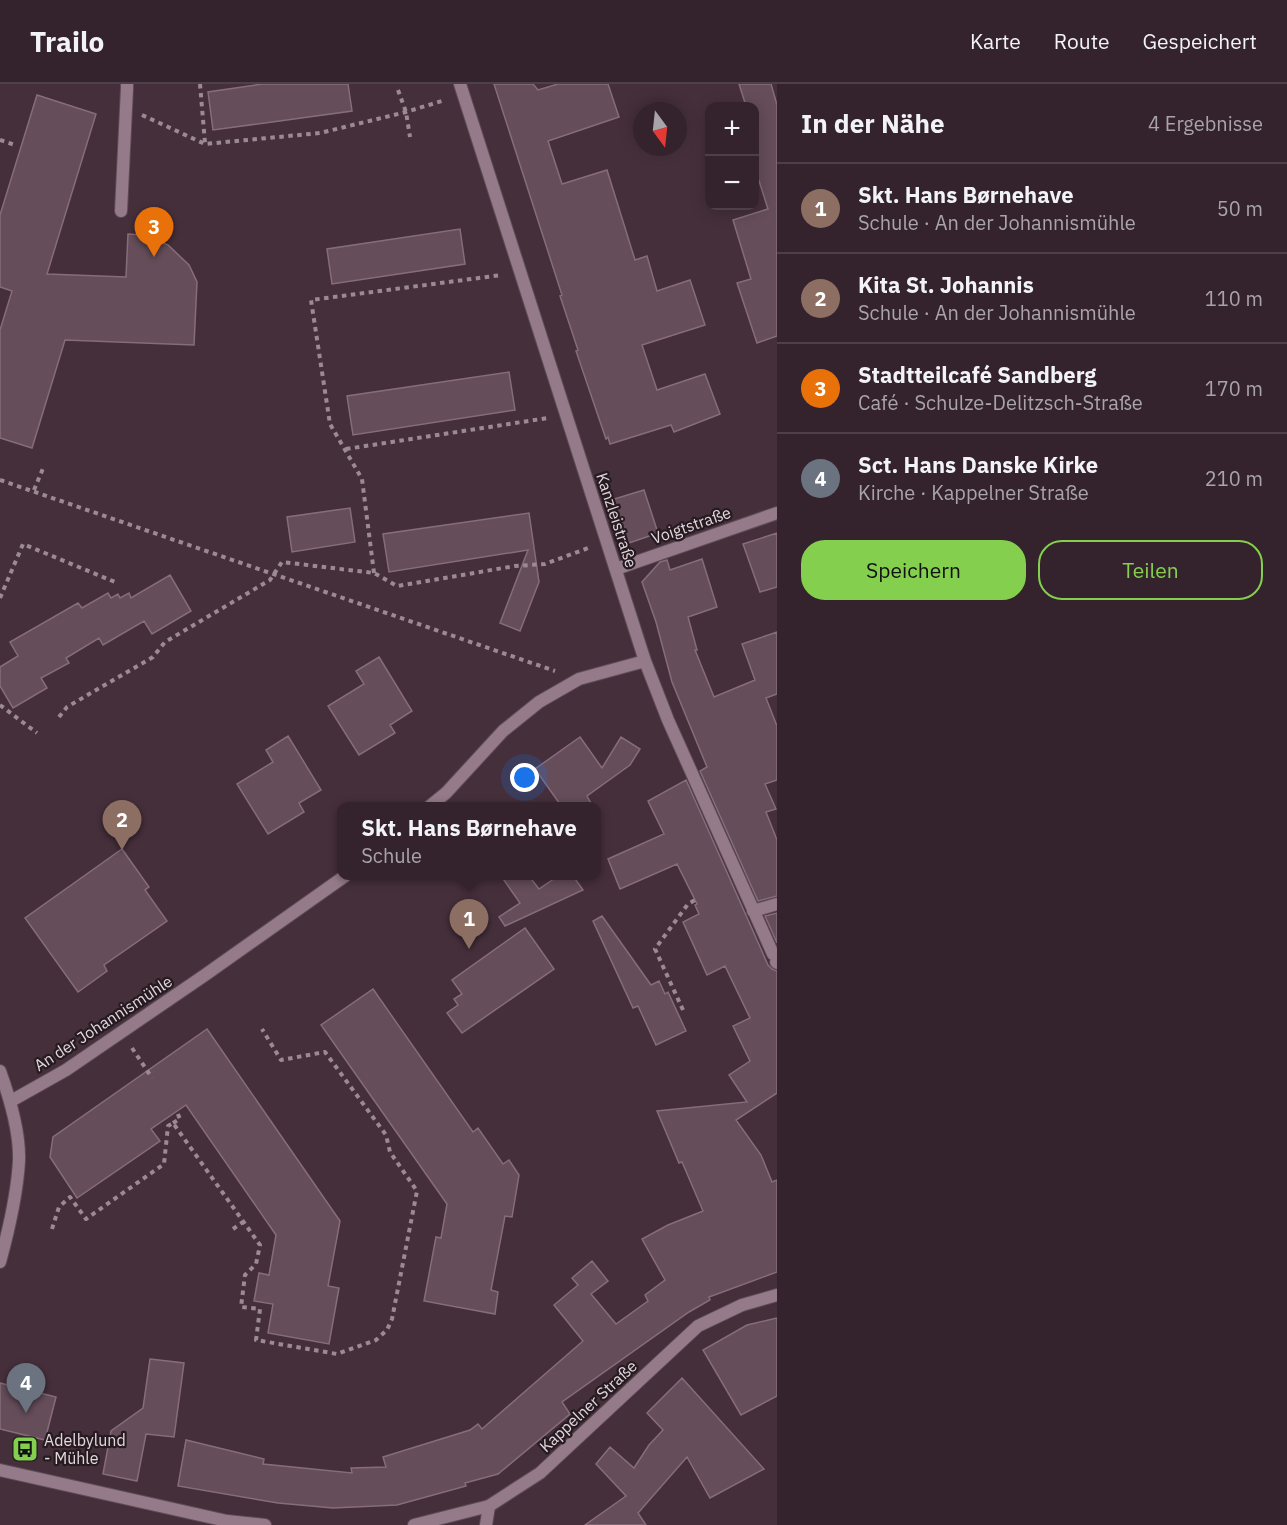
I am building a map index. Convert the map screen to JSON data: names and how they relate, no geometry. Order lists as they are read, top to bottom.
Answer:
{
  "streets": {
    "street": [
      "Kanzleistraße",
      "Voigtstraße",
      "An der Johannismühle",
      "Kappelner Straße"
    ]
  },
  "crossings": [
    ["Kanzleistraße", "Voigtstraße"]
  ],
  "places": {
    "bus stop": ["Adelbylund - Mühle"]
  },
  "north": "bottom",
  "page": {
    "header": "Trailo",
    "nav": ["Karte", "Route", "Gespeichert"],
    "heading": ["In der Nähe", "4 Ergebnisse"],
    "map_buttons": ["+", "−"],
    "list": [
      {
        "mark": "1",
        "name": "Skt. Hans Børnehave",
        "note": "Schule · An der Johannismühle",
        "value": "50 m"
      },
      {
        "mark": "2",
        "name": "Kita St. Johannis",
        "note": "Schule · An der Johannismühle",
        "value": "110 m"
      },
      {
        "mark": "3",
        "name": "Stadtteilcafé Sandberg",
        "note": "Café · Schulze-Delitzsch-Straße",
        "value": "170 m"
      },
      {
        "mark": "4",
        "name": "Sct. Hans Danske Kirke",
        "note": "Kirche · Kappelner Straße",
        "value": "210 m"
      }
    ],
    "pins": [
      "3",
      "2",
      "1",
      "4"
    ],
    "buttons": ["Speichern", "Teilen"],
    "popup": ["Skt. Hans Børnehave", "Schule"]
  }
}
